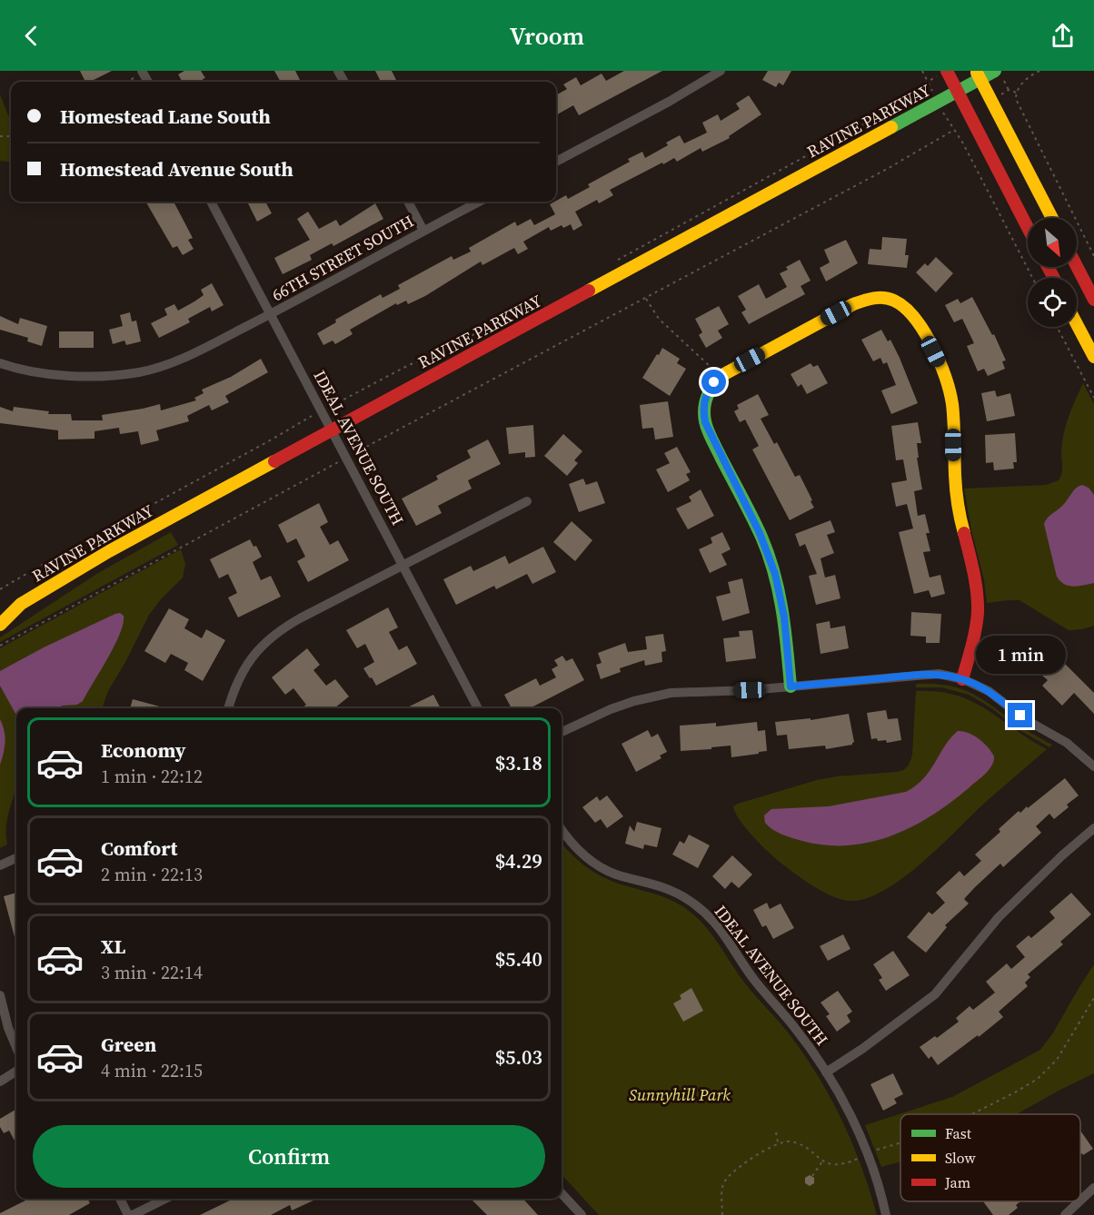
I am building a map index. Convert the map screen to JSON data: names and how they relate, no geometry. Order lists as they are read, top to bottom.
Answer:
{
  "streets": {
    "street": ["RAVINE PARKWAY", "66TH STREET SOUTH", "IDEAL AVENUE SOUTH"]
  },
  "crossings": [
    ["RAVINE PARKWAY", "IDEAL AVENUE SOUTH"],
    ["66TH STREET SOUTH", "IDEAL AVENUE SOUTH"]
  ],
  "parks": ["Sunnyhill Park"],
  "legend": ["Fast", "Slow", "Jam"],
  "north": "bottom right",
  "page": {
    "header": "Vroom",
    "banner": ["Homestead Lane South", "Homestead Avenue South"],
    "bubble": "1 min",
    "list": [
      {
        "name": "Economy",
        "note": "1 min · 22:12",
        "value": "$3.18"
      },
      {
        "name": "Comfort",
        "note": "2 min · 22:13",
        "value": "$4.29"
      },
      {
        "name": "XL",
        "note": "3 min · 22:14",
        "value": "$5.40"
      },
      {
        "name": "Green",
        "note": "4 min · 22:15",
        "value": "$5.03"
      }
    ],
    "buttons": "Confirm"
  }
}
